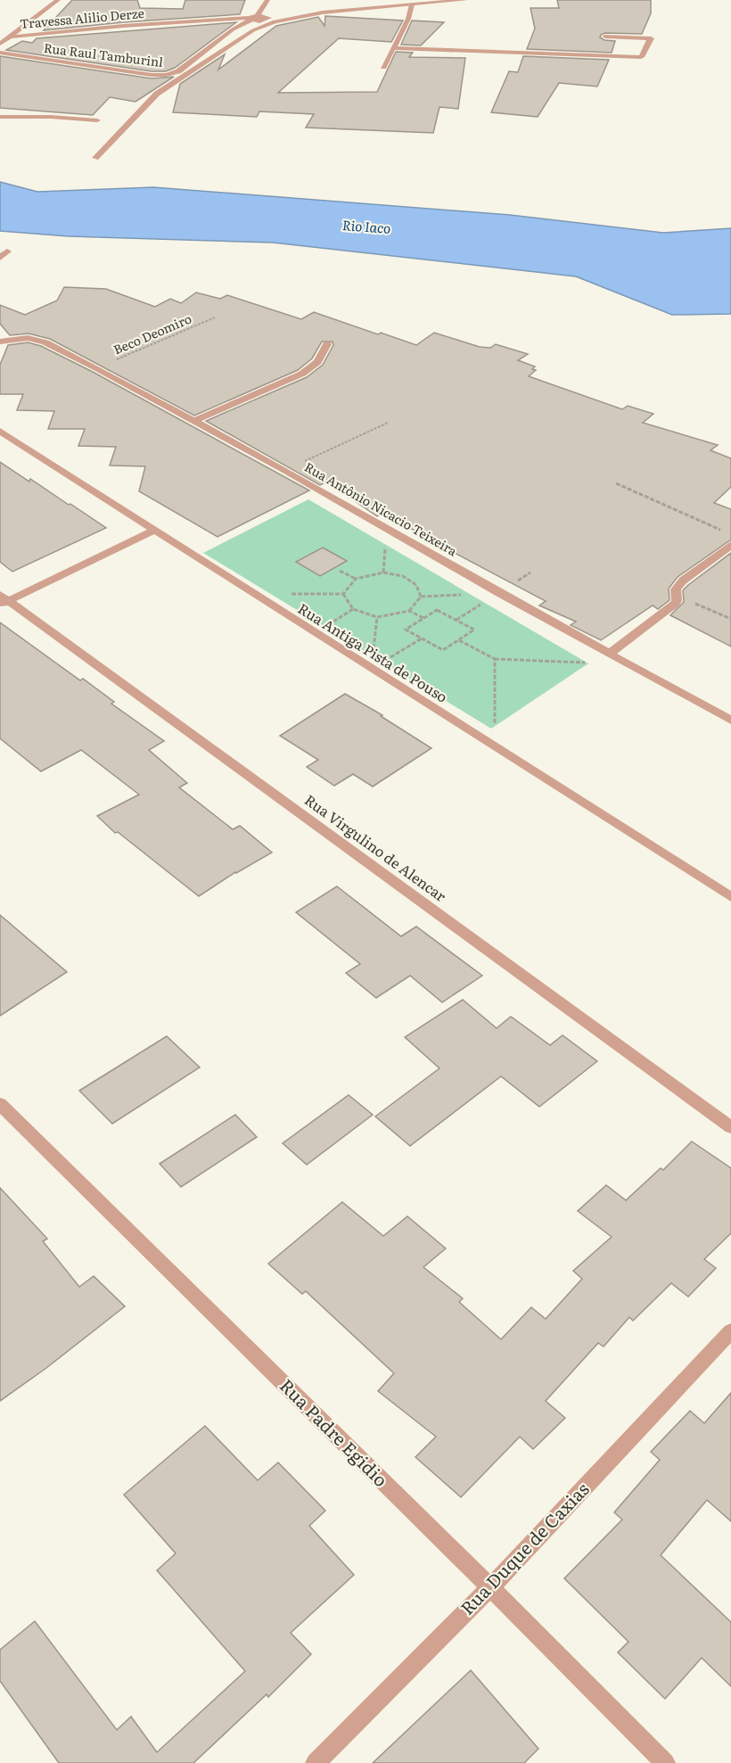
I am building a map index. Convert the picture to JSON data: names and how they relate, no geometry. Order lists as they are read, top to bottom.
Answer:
{
  "streets": {
    "street": [
      "Travessa Alilio Derze",
      "Rua Raul Tamburinl",
      "Rua Antônio Nicacio Teixeira",
      "Rua Antiga Pista de Pouso",
      "Rua Virgulino de Alencar",
      "Rua Padre Egidio",
      "Rua Duque de Caxias"
    ],
    "path": ["Beco Deomiro"]
  },
  "crossings": [
    ["Travessa Alilio Derze", "Rua Raul Tamburinl"],
    ["Beco Deomiro", "Rua Antônio Nicacio Teixeira"],
    ["Rua Padre Egidio", "Rua Duque de Caxias"]
  ],
  "water": ["Rio Iaco"]
}
